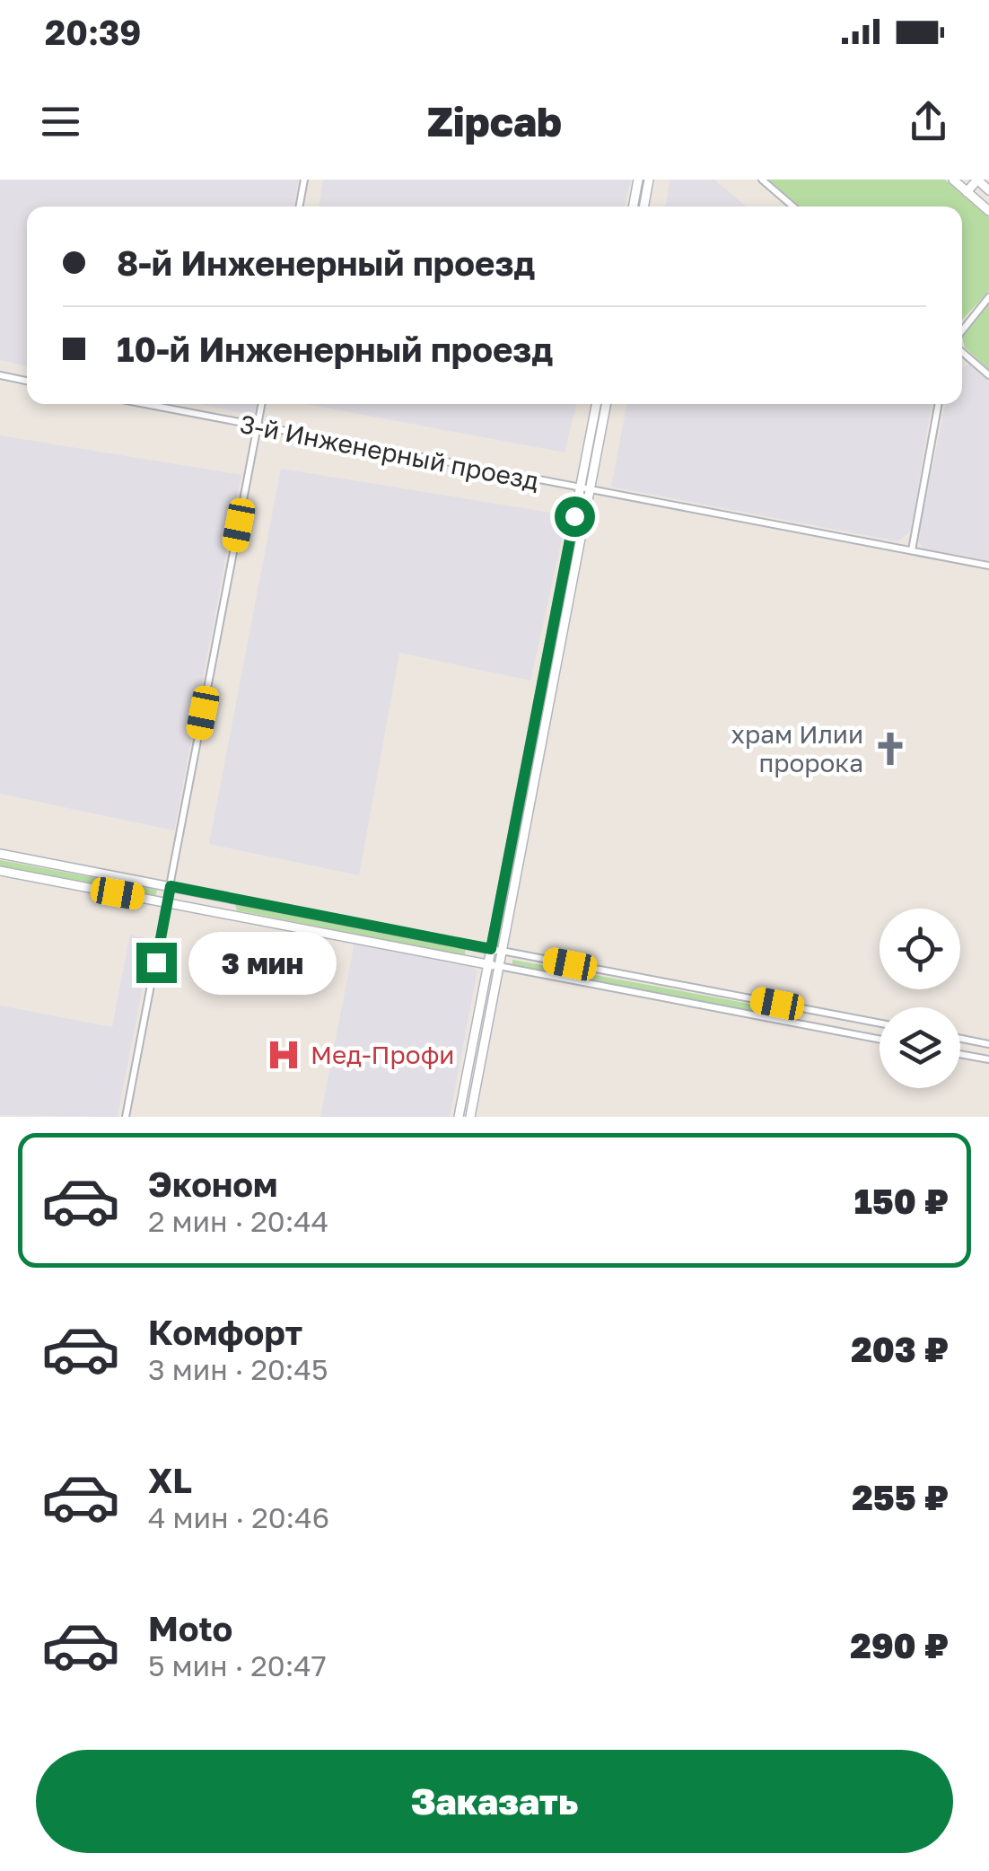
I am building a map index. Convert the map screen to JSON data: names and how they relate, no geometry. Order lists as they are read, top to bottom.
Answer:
{
  "streets": {
    "street": ["3-й Инженерный проезд"]
  },
  "places": {
    "church": ["храм Илии пророка"],
    "hospital": ["Мед-Профи"]
  },
  "page": {
    "status": "20:39",
    "header": "Zipcab",
    "banner": ["8-й Инженерный проезд", "10-й Инженерный проезд"],
    "bubble": "3 мин",
    "list": [
      {
        "name": "Эконом",
        "note": "2 мин · 20:44",
        "value": "150 ₽"
      },
      {
        "name": "Комфорт",
        "note": "3 мин · 20:45",
        "value": "203 ₽"
      },
      {
        "name": "XL",
        "note": "4 мин · 20:46",
        "value": "255 ₽"
      },
      {
        "name": "Moto",
        "note": "5 мин · 20:47",
        "value": "290 ₽"
      }
    ],
    "buttons": "Заказать"
  }
}
